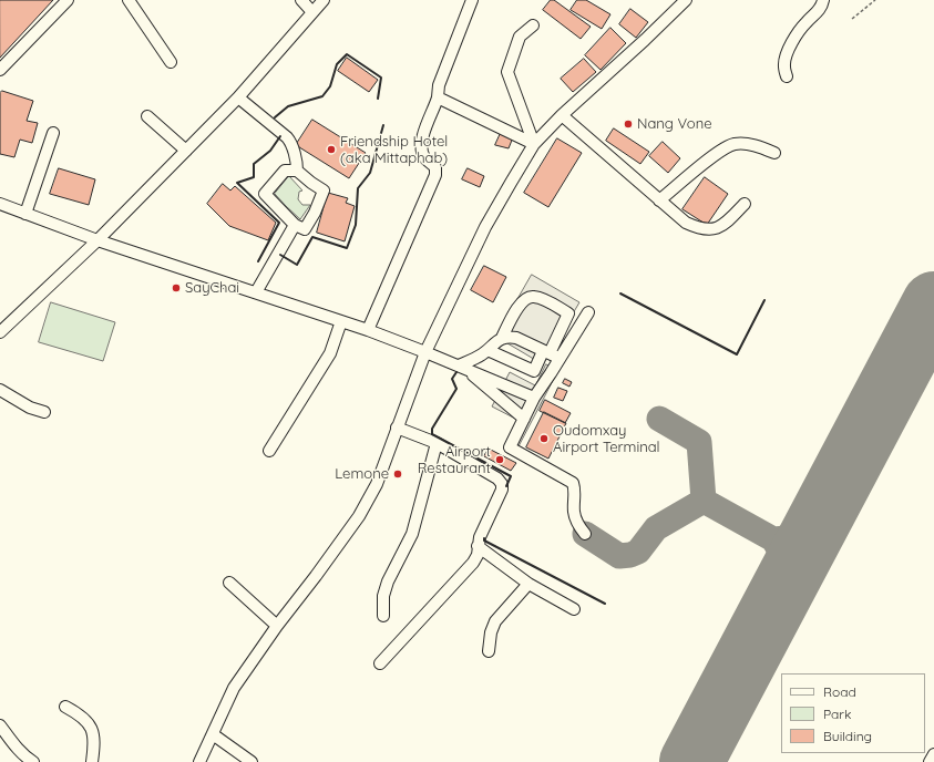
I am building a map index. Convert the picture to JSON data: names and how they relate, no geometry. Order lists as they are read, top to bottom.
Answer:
{
  "places": [
    "Nang Vone",
    "Friendship Hotel (aka Mittaphab)",
    "SayChai",
    "Oudomxay Airport Terminal",
    "Airport Restaurant",
    "Lemone"
  ],
  "legend": ["Road", "Park", "Building"]
}
